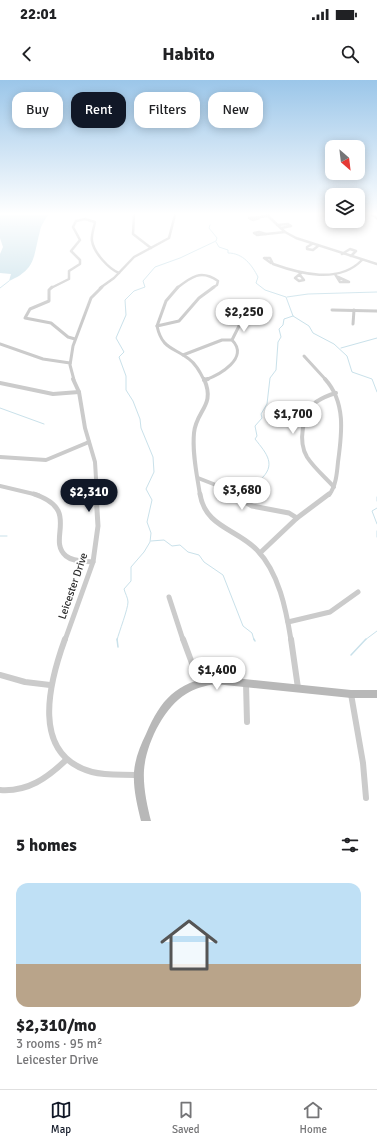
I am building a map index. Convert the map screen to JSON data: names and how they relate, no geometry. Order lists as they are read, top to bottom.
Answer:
{
  "streets": {
    "street": ["Leicester Drive"]
  },
  "north": "bottom right",
  "page": {
    "status": "22:01",
    "header": "Habito",
    "chip": [
      "Buy",
      "Rent",
      "Filters",
      "New"
    ],
    "price": [
      "$2,250",
      "$1,700",
      "$3,680",
      "$2,310",
      "$1,400"
    ],
    "heading": "5 homes",
    "list": [
      {
        "name": "$2,310/mo",
        "note": "3 rooms · 95 m² · Leicester Drive"
      }
    ],
    "tabs": ["Map", "Saved", "Home"]
  }
}
